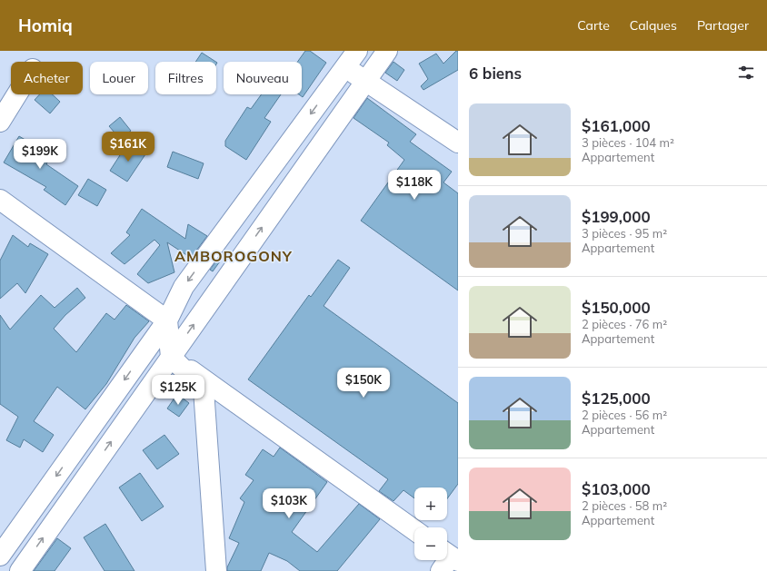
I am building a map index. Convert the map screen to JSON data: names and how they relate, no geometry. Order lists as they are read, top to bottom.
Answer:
{
  "districts": ["AMBOROGONY"],
  "page": {
    "header": "Homiq",
    "nav": ["Carte", "Calques", "Partager"],
    "heading": "6 biens",
    "chip": [
      "Acheter",
      "Louer",
      "Filtres",
      "Nouveau"
    ],
    "list": [
      {
        "name": "$161,000",
        "note": "3 pièces · 104 m² · Appartement"
      },
      {
        "name": "$199,000",
        "note": "3 pièces · 95 m² · Appartement"
      },
      {
        "name": "$150,000",
        "note": "2 pièces · 76 m² · Appartement"
      },
      {
        "name": "$125,000",
        "note": "2 pièces · 56 m² · Appartement"
      },
      {
        "name": "$103,000",
        "note": "2 pièces · 58 m² · Appartement"
      }
    ],
    "price": [
      "$161K",
      "$199K",
      "$118K",
      "$150K",
      "$125K",
      "$103K"
    ],
    "map_buttons": ["+", "−"]
  }
}
